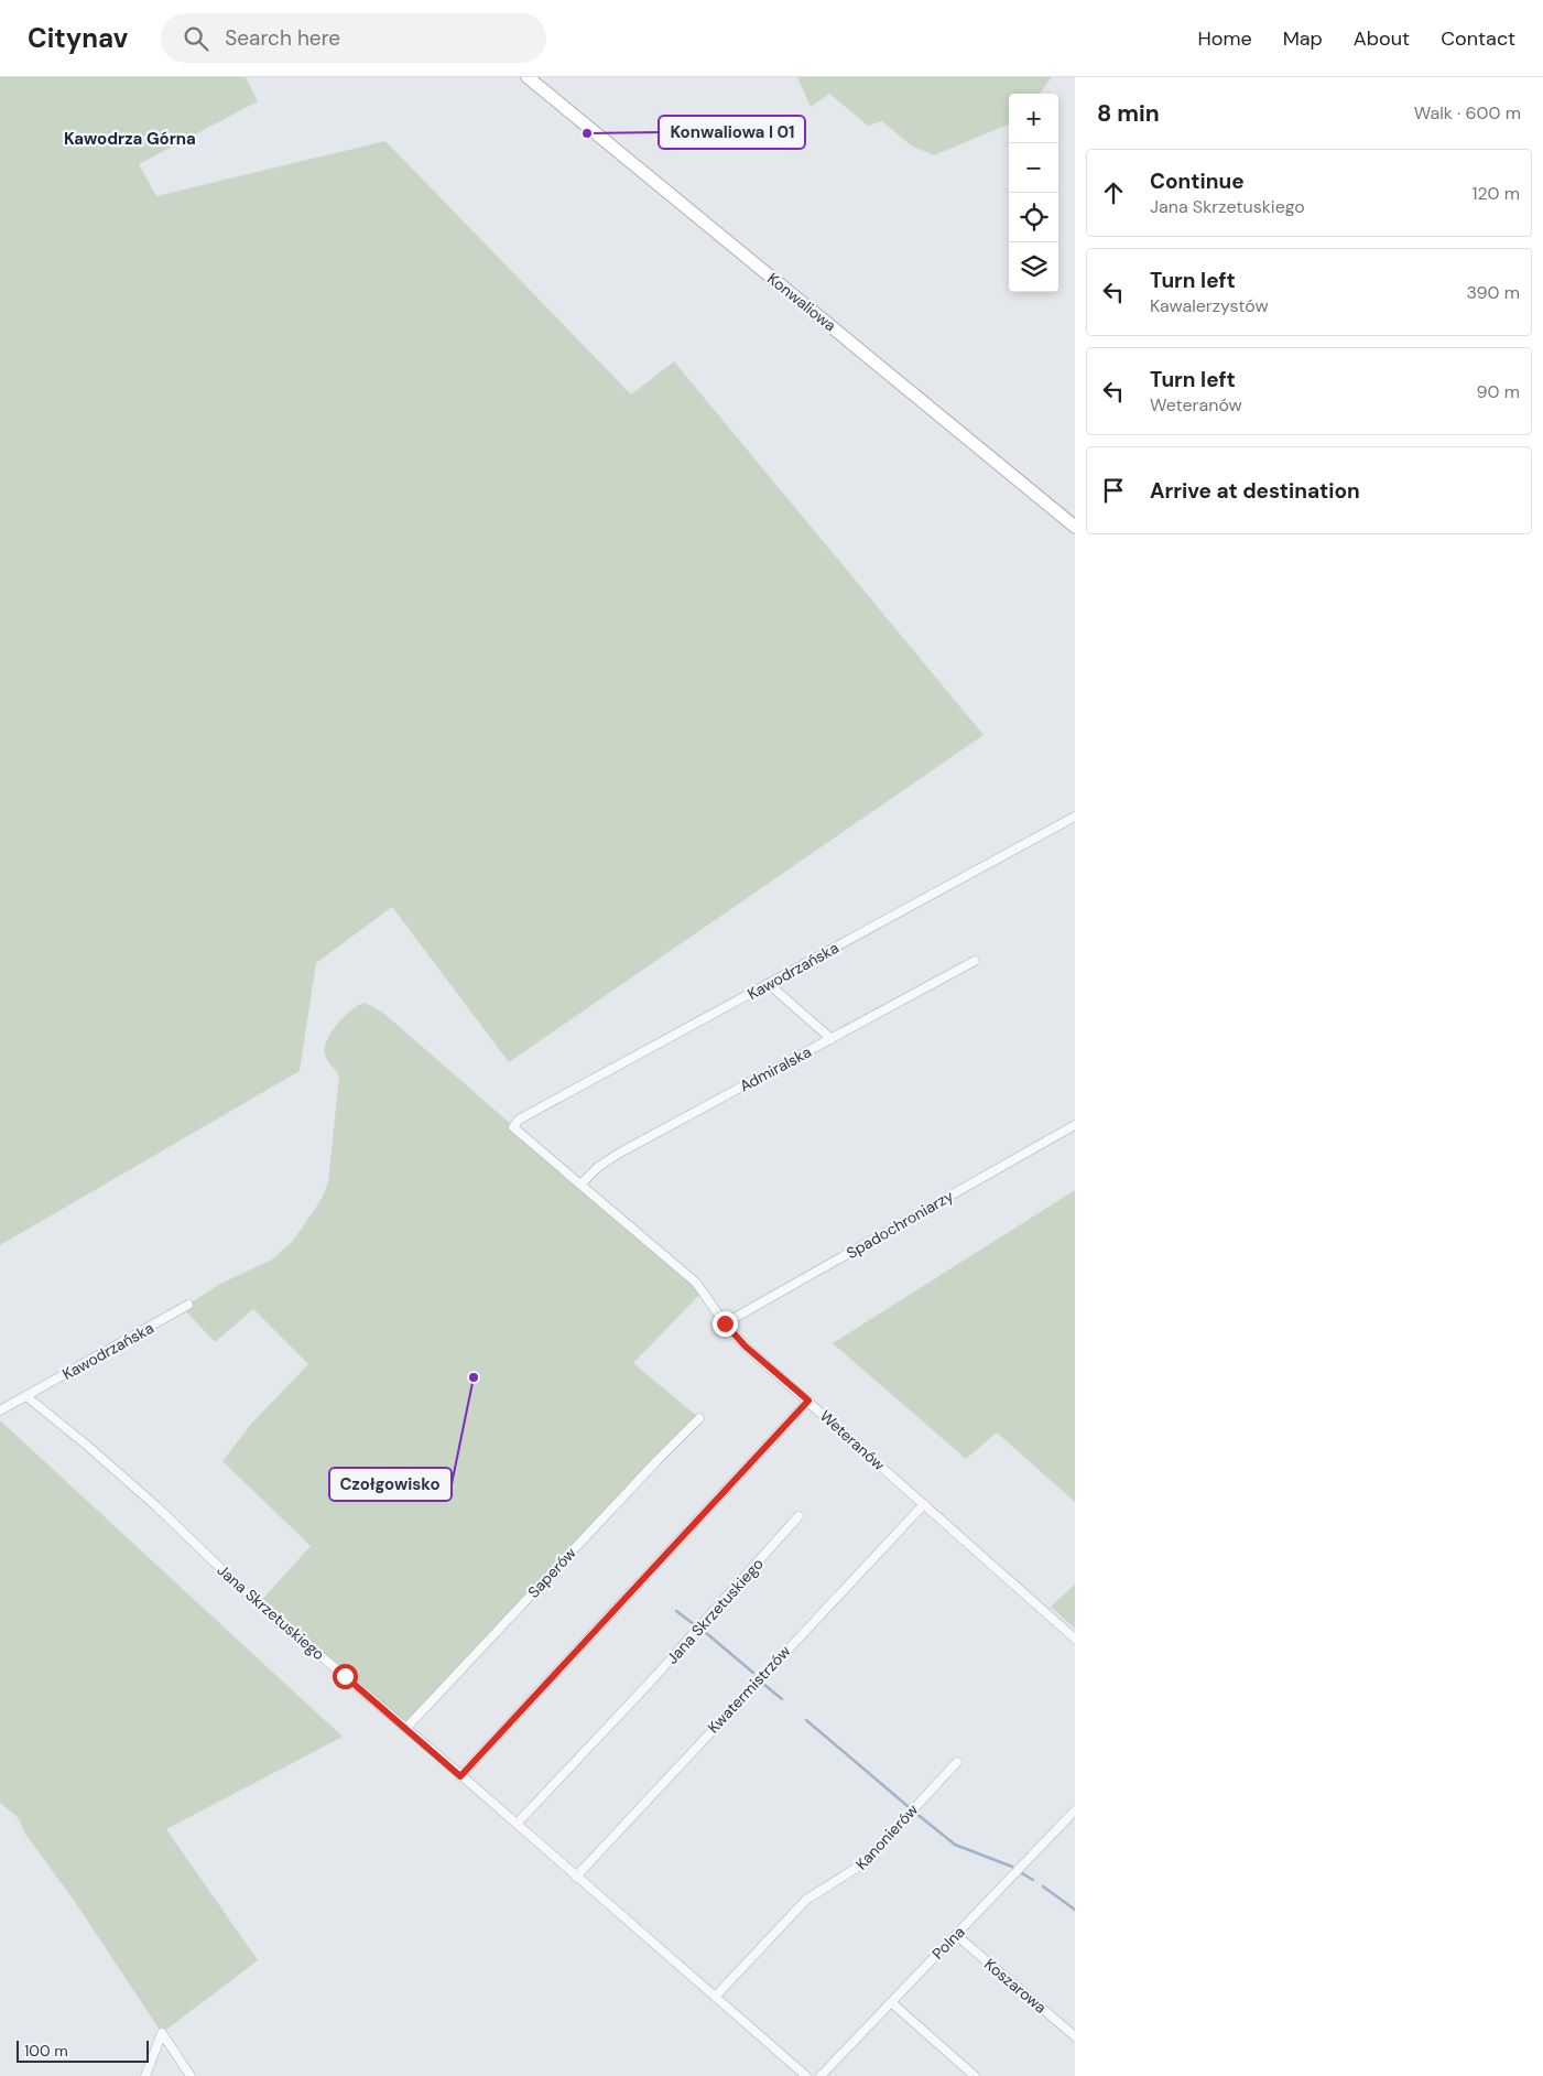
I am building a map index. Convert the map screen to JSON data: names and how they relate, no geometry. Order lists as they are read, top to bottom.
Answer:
{
  "streets": {
    "street": [
      "Konwaliowa",
      "Kawodrzańska",
      "Admiralska",
      "Spadochroniarzy",
      "Weteranów",
      "Saperów",
      "Jana Skrzetuskiego",
      "Kwatermistrzów",
      "Kanonierów",
      "Polna",
      "Koszarowa"
    ]
  },
  "crossings": [
    ["Kawodrzańska", "Weteranów"],
    ["Kawodrzańska", "Jana Skrzetuskiego"],
    ["Admiralska", "Weteranów"],
    ["Spadochroniarzy", "Weteranów"],
    ["Weteranów", "Kwatermistrzów"],
    ["Saperów", "Jana Skrzetuskiego"],
    ["Jana Skrzetuskiego", "Kwatermistrzów"],
    ["Jana Skrzetuskiego", "Kanonierów"],
    ["Polna", "Koszarowa"]
  ],
  "districts": ["Kawodrza Górna"],
  "places": ["Konwaliowa I 01", "Czołgowisko"],
  "scale_bar": "100 m",
  "page": {
    "header": "Citynav",
    "search": "Search here",
    "nav": [
      "Home",
      "Map",
      "About",
      "Contact"
    ],
    "heading": ["8 min", "Walk · 600 m"],
    "map_buttons": ["+", "−"],
    "list": [
      ["Continue", "Jana Skrzetuskiego", "120 m"],
      ["Turn left", "Kawalerzystów", "390 m"],
      ["Turn left", "Weteranów", "90 m"],
      "Arrive at destination"
    ],
    "scale": "100 m"
  }
}
